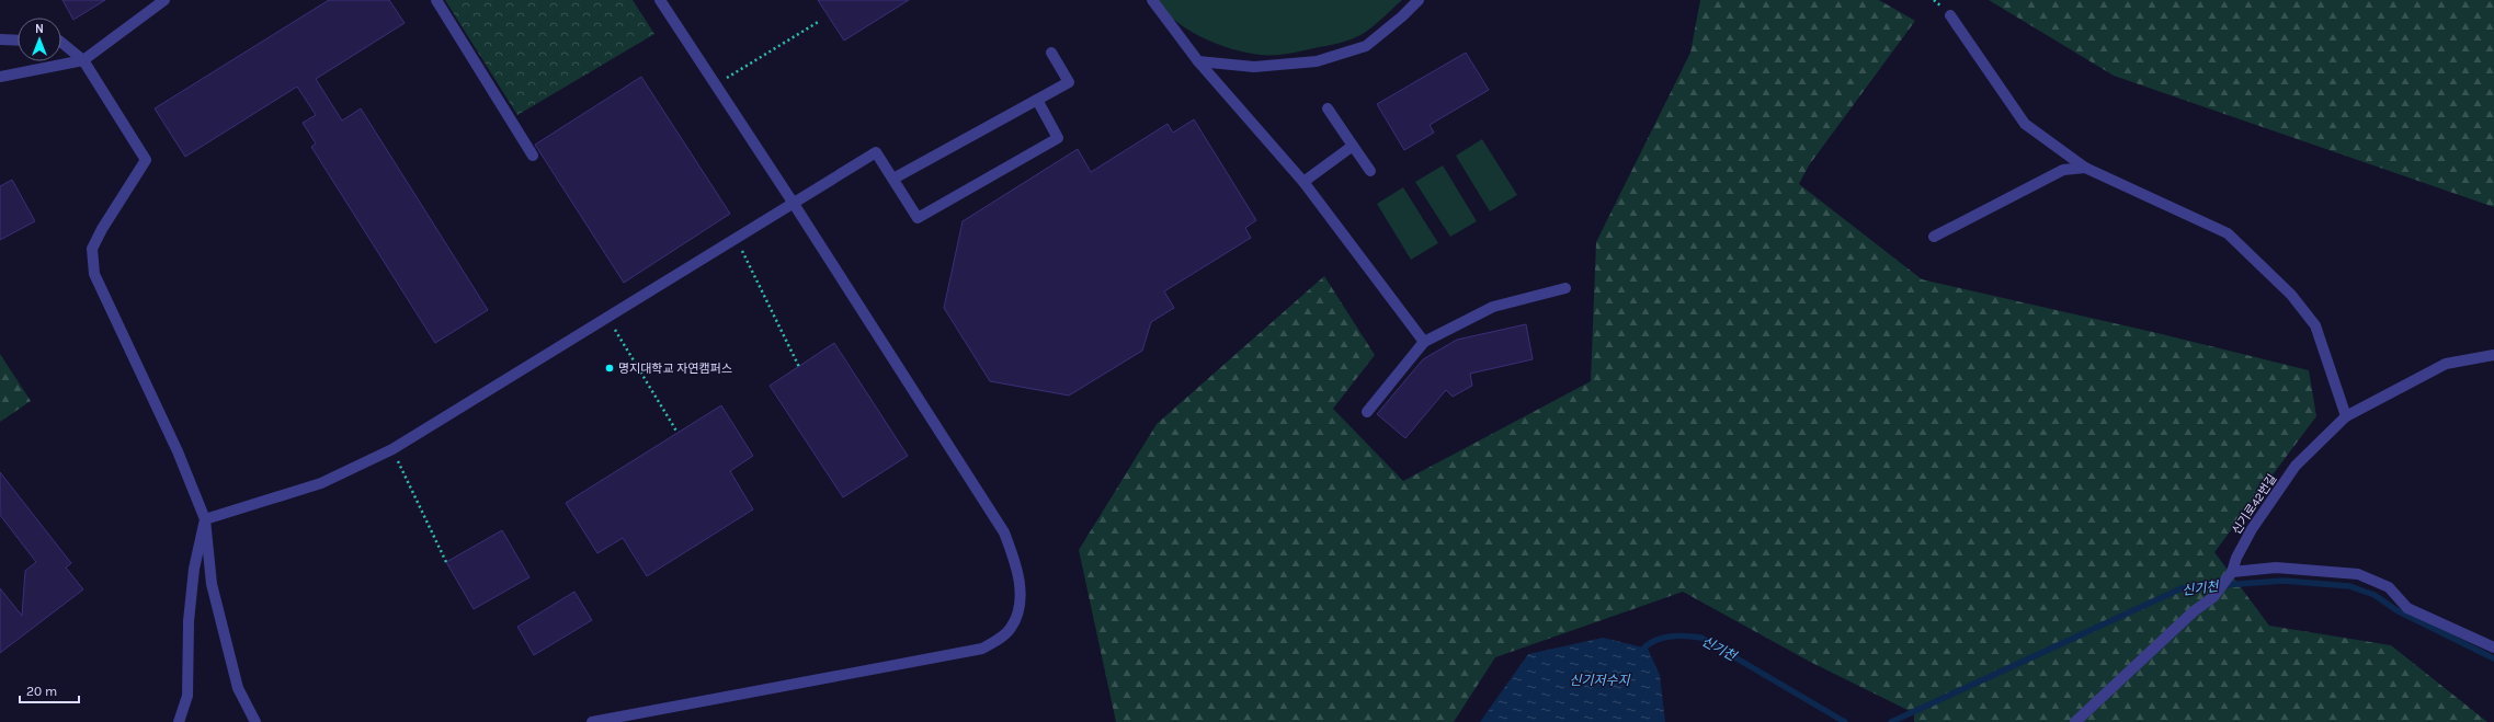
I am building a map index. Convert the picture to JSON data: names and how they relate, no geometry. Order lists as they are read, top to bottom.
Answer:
{
  "streets": {
    "street": ["신기로42번길"]
  },
  "water": ["신기천", "신기저수지"],
  "places": ["명지대학교 자연캠퍼스"],
  "scale_bar": "20 m",
  "north": "top"
}
